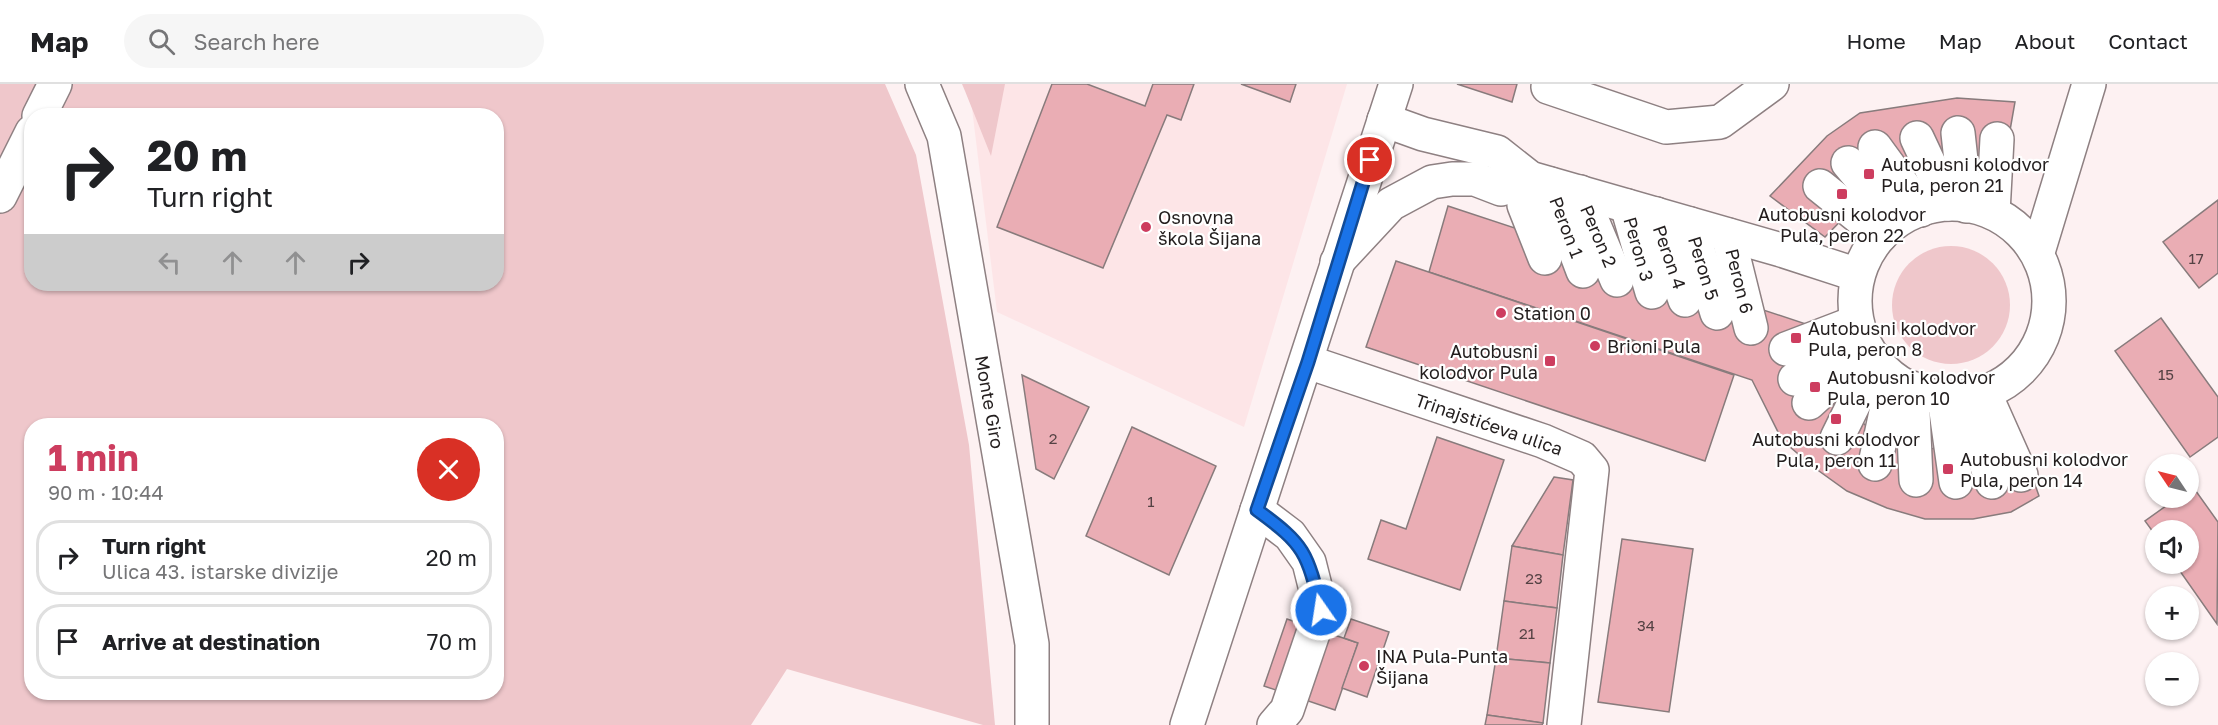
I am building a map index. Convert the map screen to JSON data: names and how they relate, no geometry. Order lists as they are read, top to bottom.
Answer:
{
  "streets": {
    "street": [
      "Peron 1",
      "Peron 2",
      "Peron 3",
      "Peron 4",
      "Peron 5",
      "Peron 6",
      "Monte Giro",
      "Trinajstićeva ulica"
    ]
  },
  "crossings": [
    ["Peron 1", "Peron 2"],
    ["Peron 3", "Peron 4"]
  ],
  "places": {
    "transit": [
      "Autobusni kolodvor Pula, peron 21",
      "Autobusni kolodvor Pula, peron 22",
      "Autobusni kolodvor Pula, peron 8",
      "Autobusni kolodvor Pula",
      "Autobusni kolodvor Pula, peron 10",
      "Autobusni kolodvor Pula, peron 11",
      "Autobusni kolodvor Pula, peron 14"
    ],
    "other": [
      "Osnovna škola Šijana",
      "Station 0",
      "Brioni Pula",
      "INA Pula-Punta Šijana"
    ]
  },
  "house_numbers": [
    "17",
    "15",
    "2",
    "1",
    "23",
    "34",
    "21"
  ],
  "north": "top left",
  "page": {
    "header": "Map",
    "search": "Search here",
    "nav": [
      "Home",
      "Map",
      "About",
      "Contact"
    ],
    "turn": ["20 m", "Turn right"],
    "heading": ["1 min", "90 m · 10:44"],
    "map_buttons": ["+", "−"],
    "list": [
      {
        "name": "Turn right",
        "note": "Ulica 43. istarske divizije",
        "value": "20 m"
      },
      {
        "name": "Arrive at destination",
        "value": "70 m"
      }
    ]
  }
}
